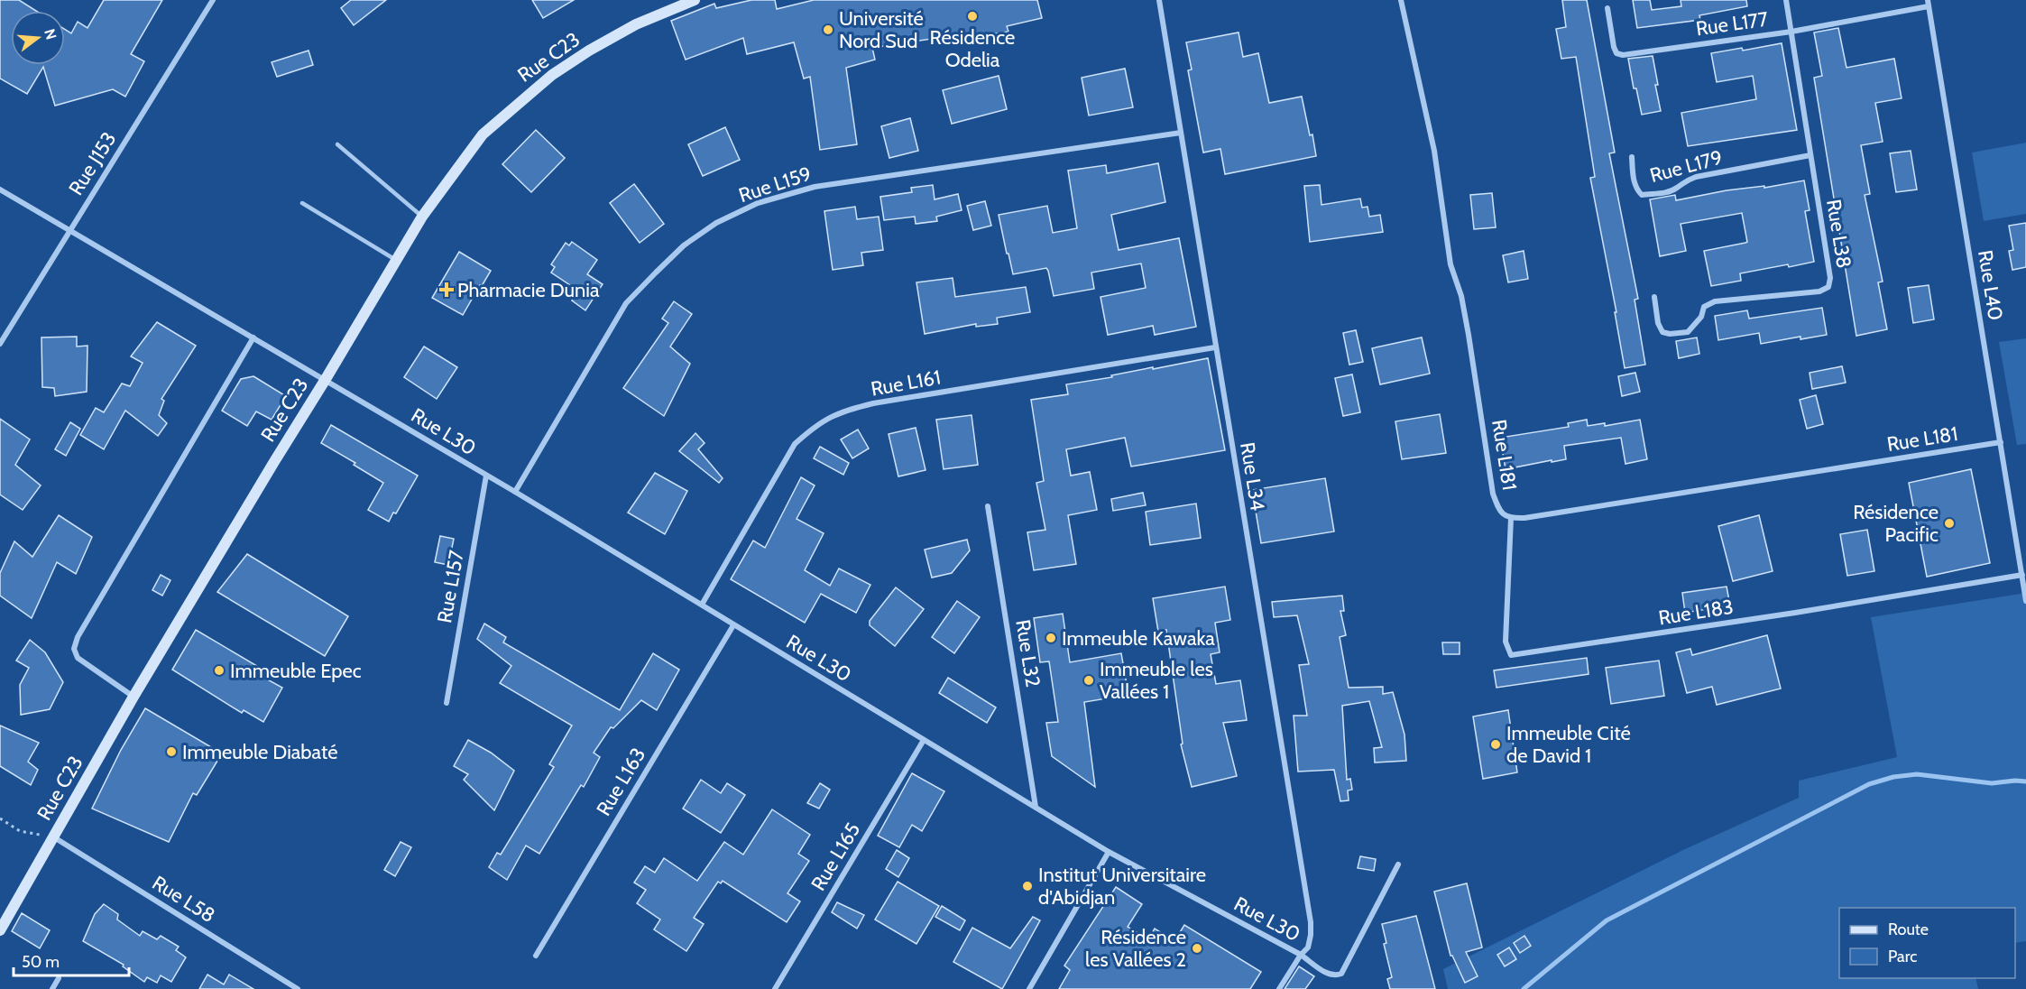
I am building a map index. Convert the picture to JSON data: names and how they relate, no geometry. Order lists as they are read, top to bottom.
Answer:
{
  "streets": {
    "street": [
      "Rue L177",
      "Rue C23",
      "Rue J153",
      "Rue L179",
      "Rue L159",
      "Rue L38",
      "Rue L40",
      "Rue L161",
      "Rue L30",
      "Rue L181",
      "Rue L34",
      "Rue L157",
      "Rue L183",
      "Rue L32",
      "Rue L163",
      "Rue L165",
      "Rue L58"
    ]
  },
  "crossings": [
    ["Rue L177", "Rue L38"],
    ["Rue L177", "Rue L40"],
    ["Rue C23", "Rue L30"],
    ["Rue C23", "Rue L58"],
    ["Rue J153", "Rue L30"],
    ["Rue L179", "Rue L38"],
    ["Rue L159", "Rue L30"],
    ["Rue L159", "Rue L34"],
    ["Rue L40", "Rue L181"],
    ["Rue L40", "Rue L183"],
    ["Rue L161", "Rue L30"],
    ["Rue L161", "Rue L34"],
    ["Rue L30", "Rue L34"],
    ["Rue L30", "Rue L157"],
    ["Rue L30", "Rue L32"],
    ["Rue L30", "Rue L163"],
    ["Rue L30", "Rue L165"],
    ["Rue L181", "Rue L183"]
  ],
  "places": {
    "other": [
      "Résidence Odelia",
      "Université Nord Sud",
      "Résidence Pacific",
      "Immeuble Kawaka",
      "Immeuble Epec",
      "Immeuble les Vallées 1",
      "Immeuble Cité de David 1",
      "Immeuble Diabaté",
      "Institut Universitaire d'Abidjan",
      "Résidence les Vallées 2"
    ],
    "health": ["Pharmacie Dunia"]
  },
  "legend": ["Route", "Parc"],
  "scale_bar": "50 m",
  "north": "right"
}
